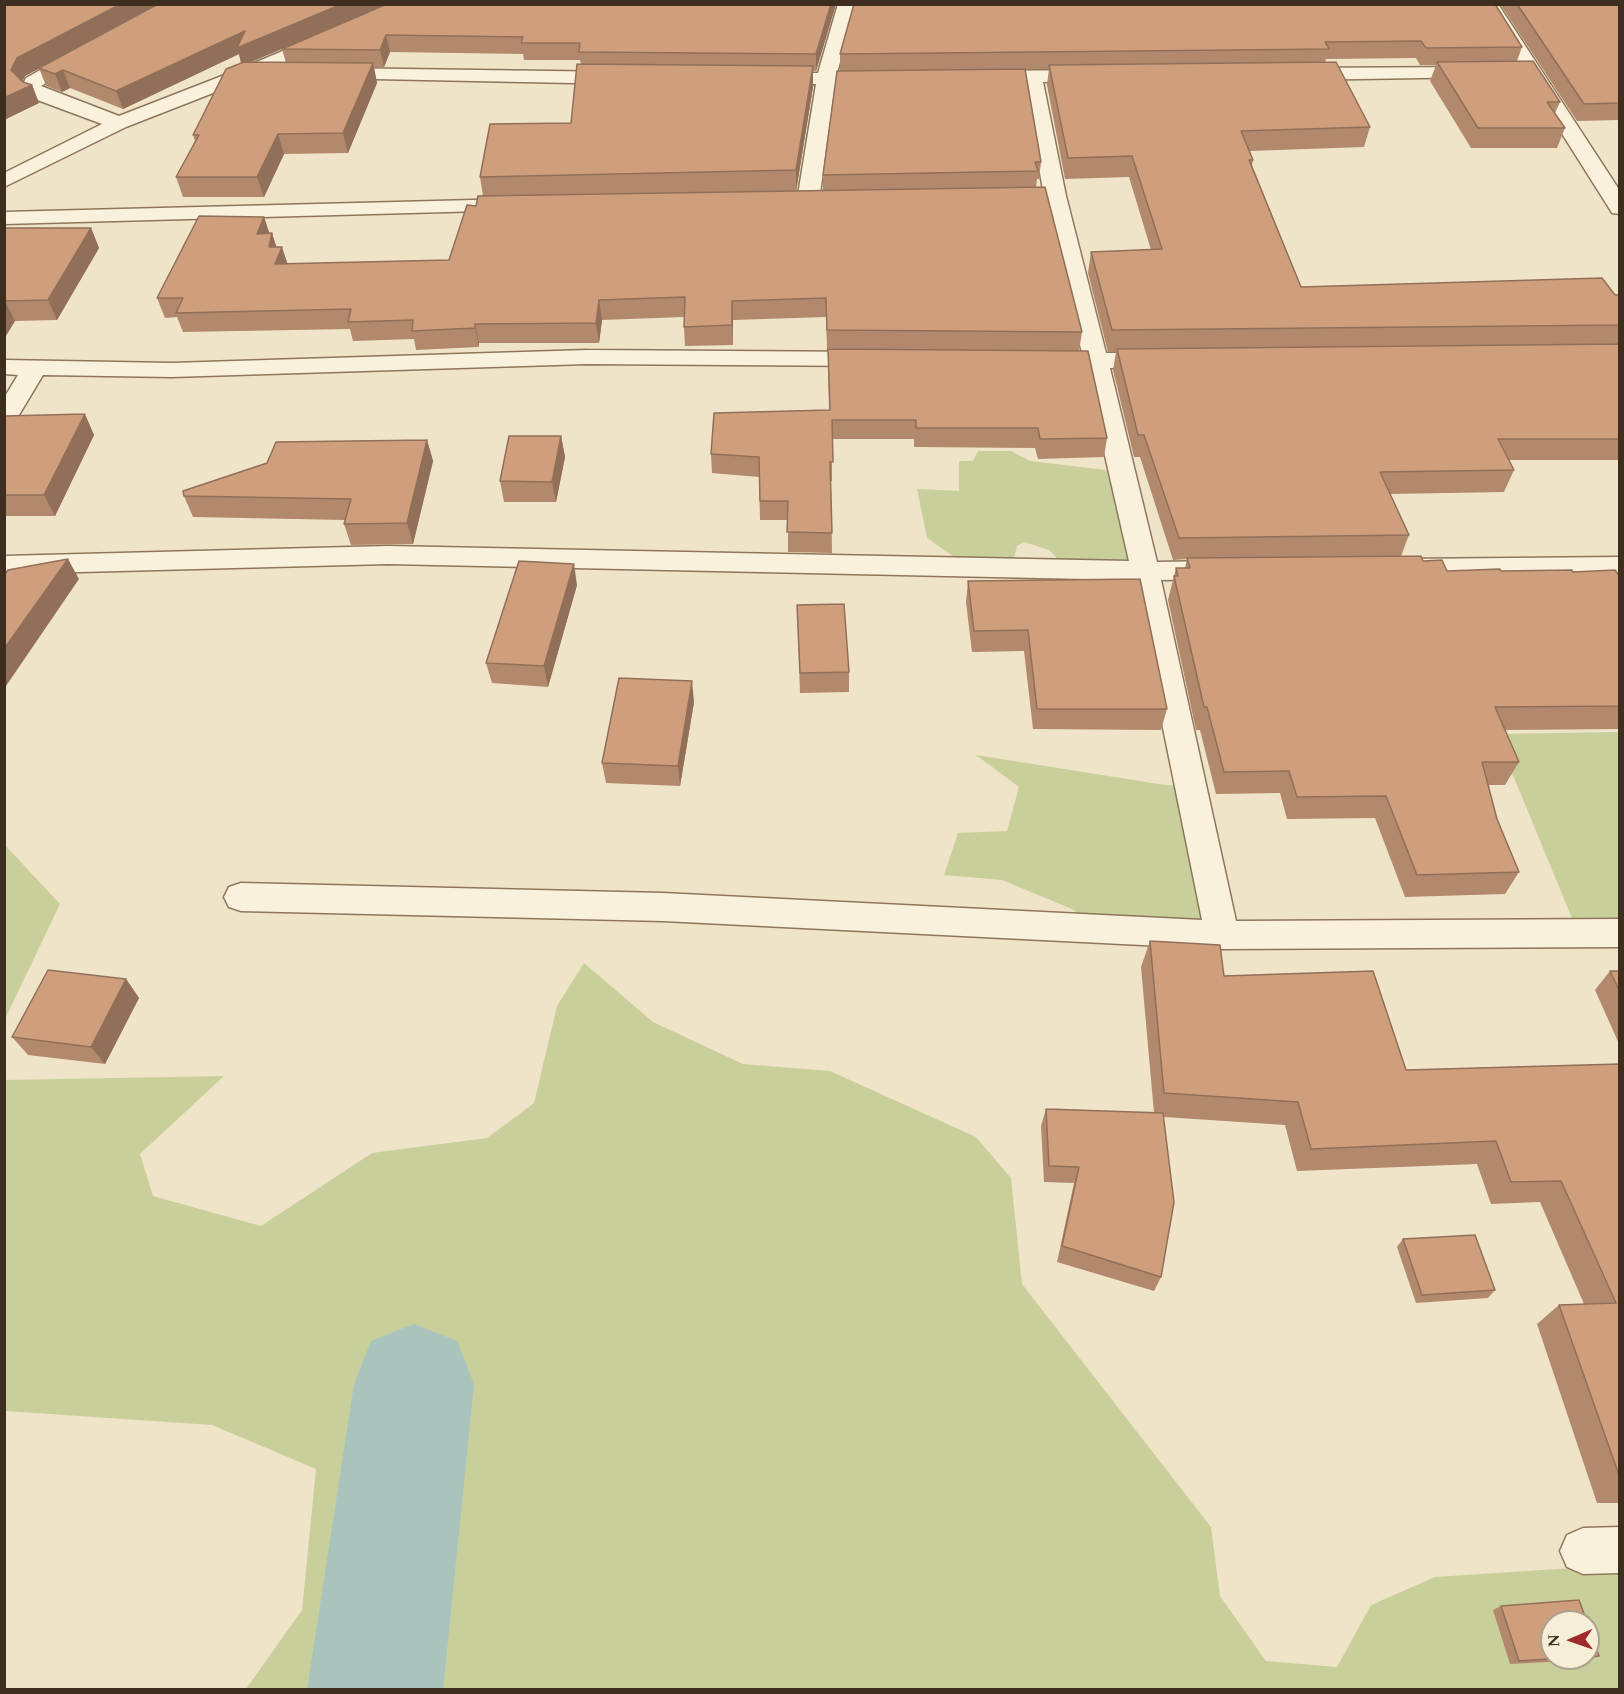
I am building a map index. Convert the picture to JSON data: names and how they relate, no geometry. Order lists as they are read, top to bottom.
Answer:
{
  "north": "left"
}
